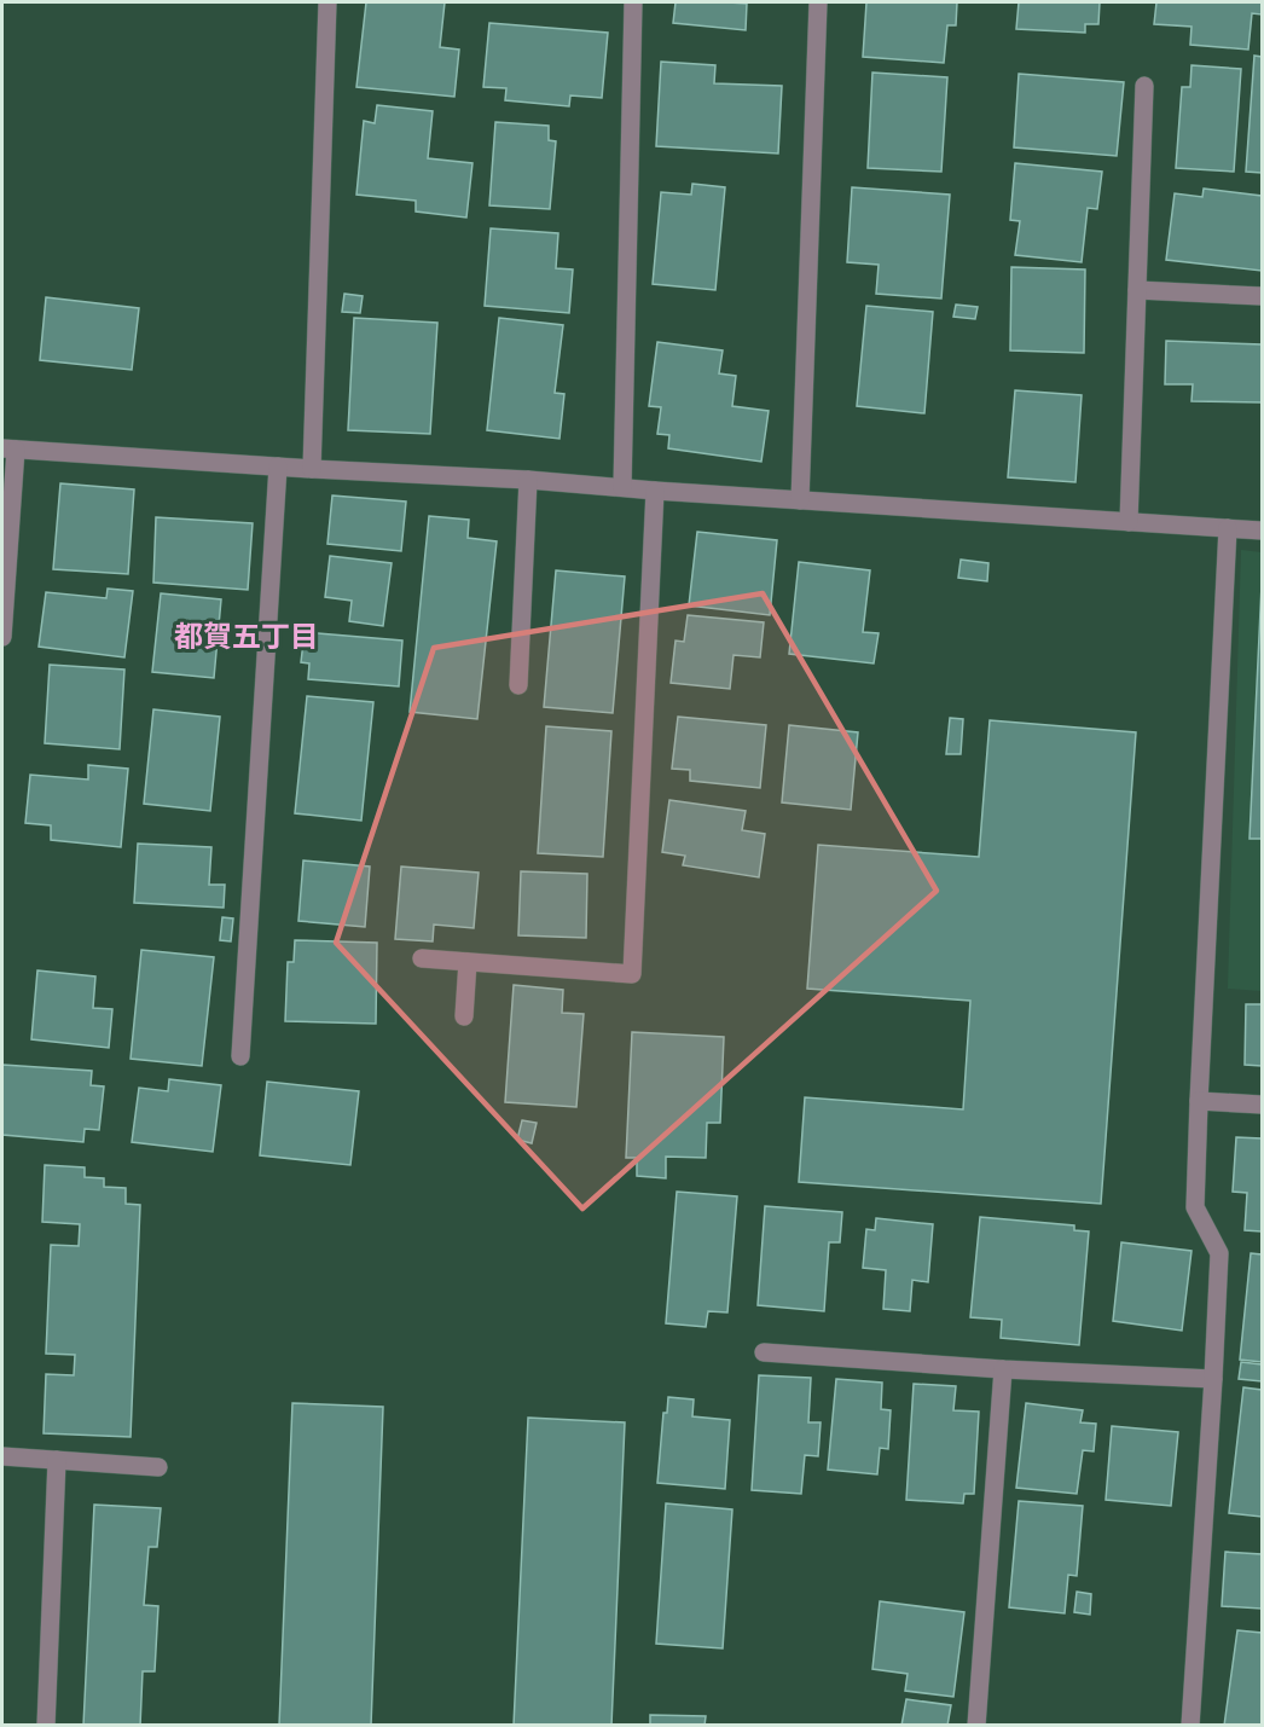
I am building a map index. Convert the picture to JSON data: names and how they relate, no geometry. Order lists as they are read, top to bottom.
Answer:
{
  "districts": ["都賀五丁目"]
}
